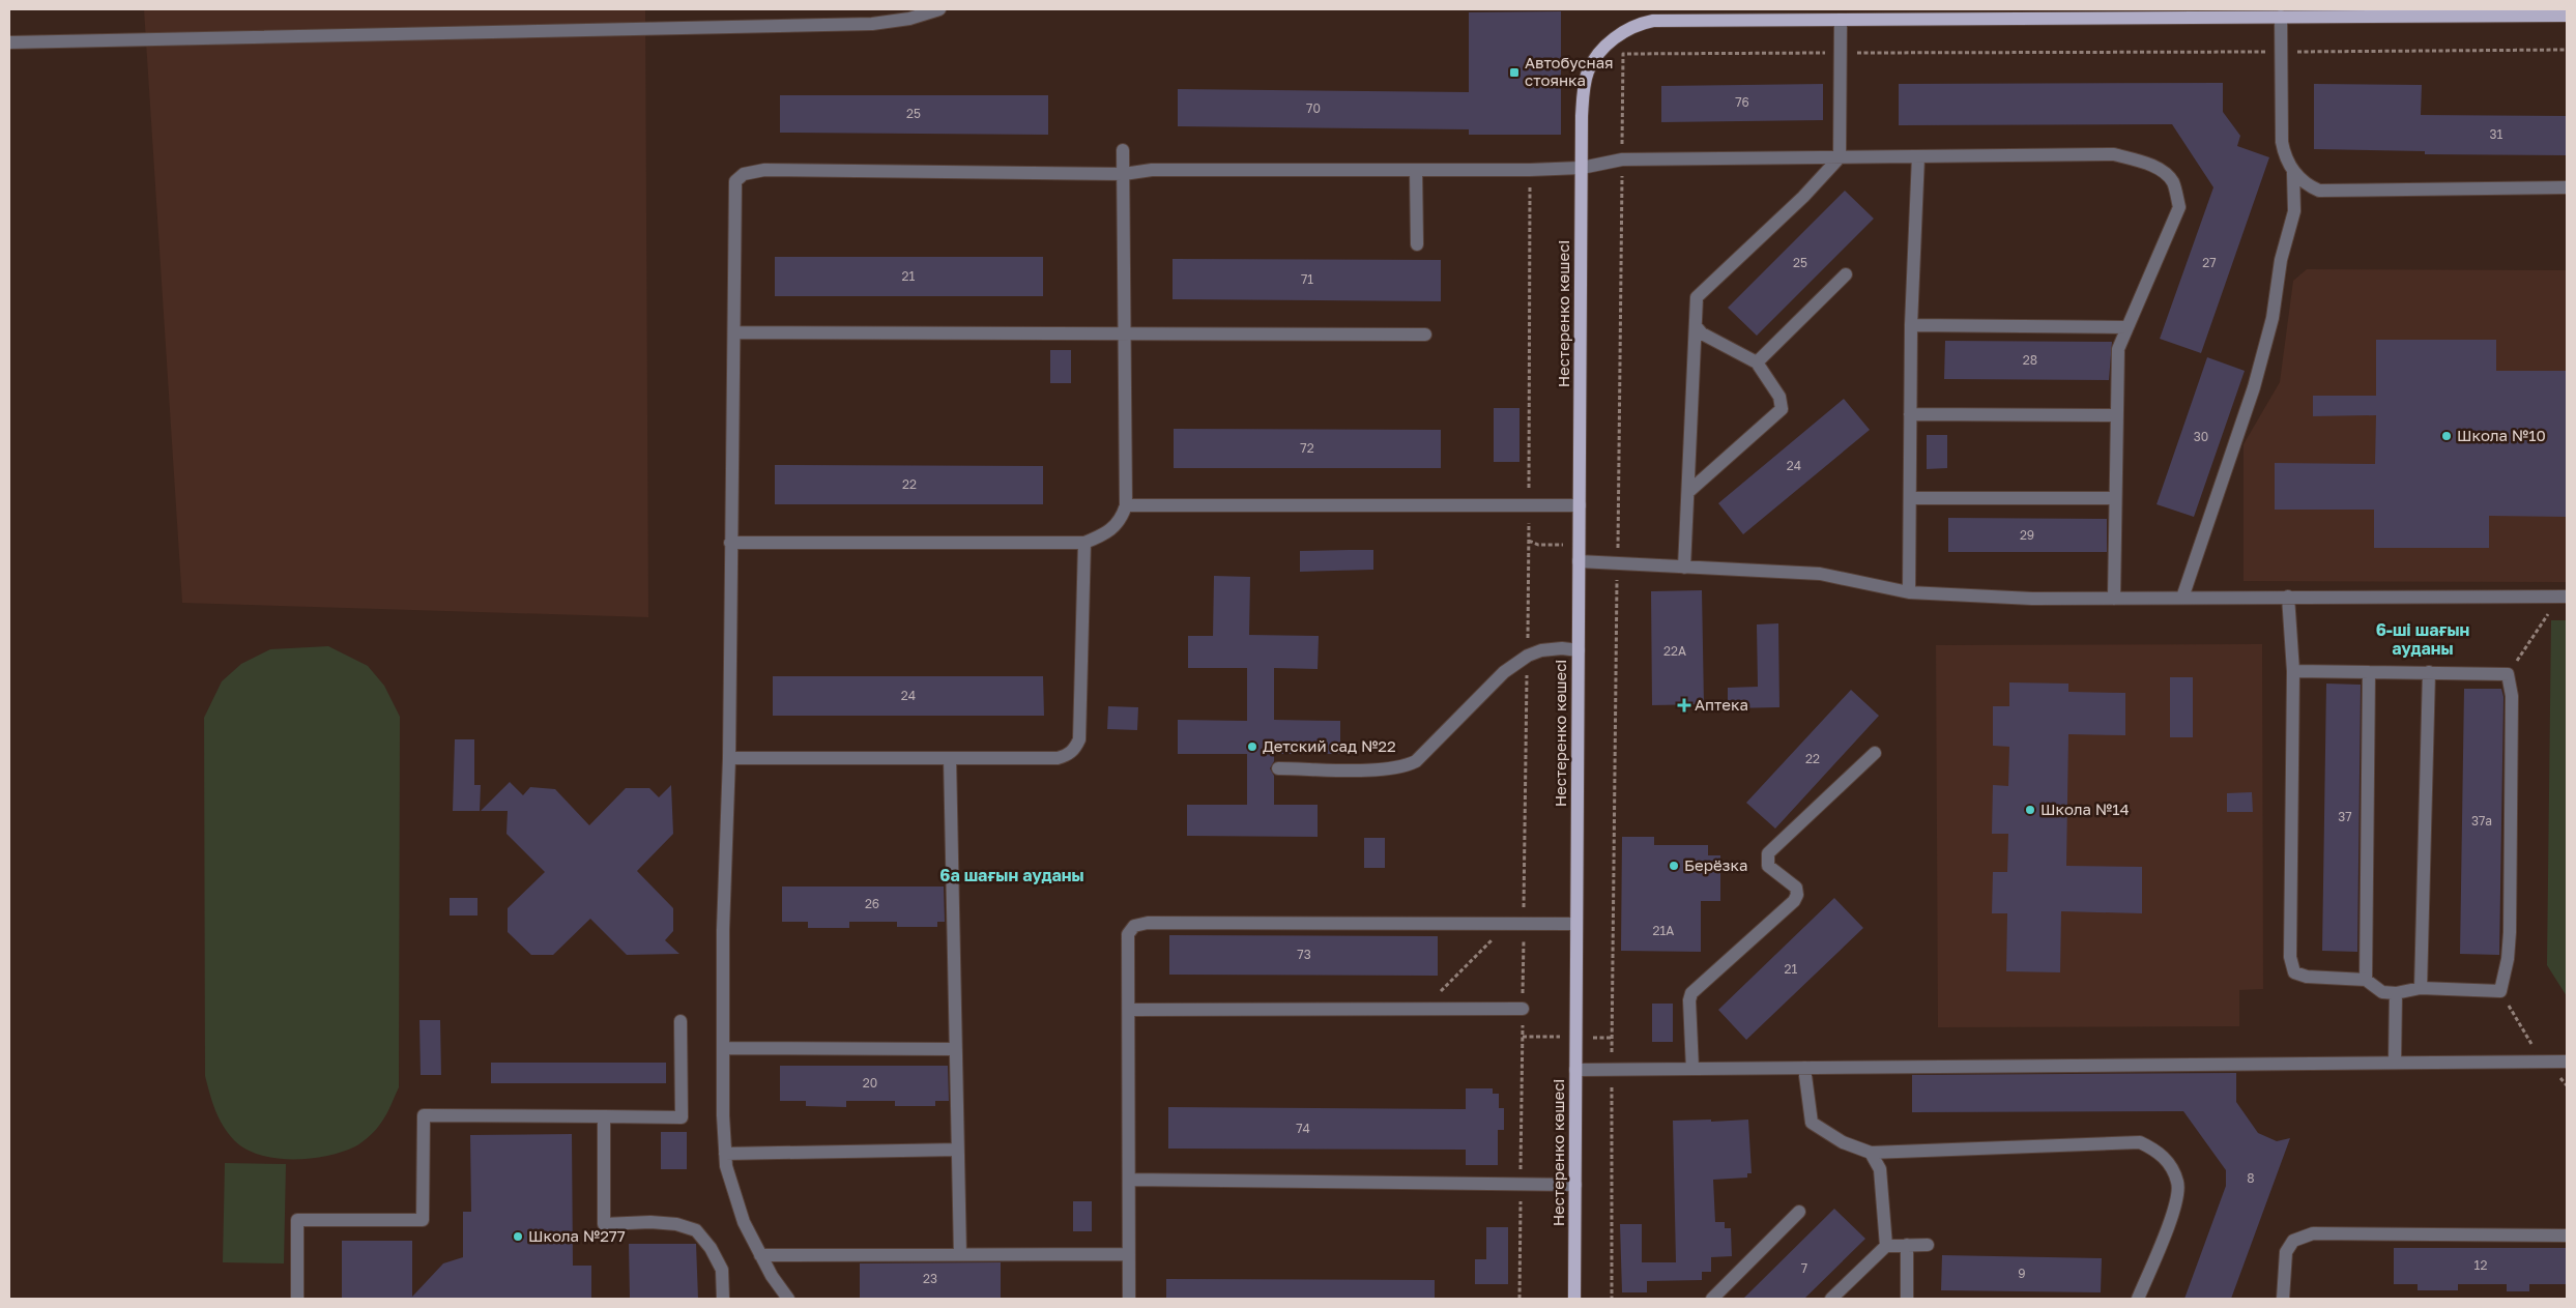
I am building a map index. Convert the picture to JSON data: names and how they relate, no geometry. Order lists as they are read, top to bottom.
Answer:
{
  "streets": {
    "main road": ["Нестеренко көшесі"]
  },
  "districts": ["6-ші шағын ауданы", "6а шағын ауданы"],
  "places": {
    "transit": ["Автобусная стоянка"],
    "other": [
      "Школа №10",
      "Детский сад №22",
      "Школа №14",
      "Берёзка",
      "Школа №277"
    ],
    "health": ["Аптека"]
  },
  "house_numbers": [
    "76",
    "70",
    "25",
    "31",
    "25",
    "27",
    "21",
    "71",
    "28",
    "30",
    "72",
    "24",
    "22",
    "29",
    "22A",
    "24",
    "22",
    "37",
    "37а",
    "26",
    "21А",
    "73",
    "21",
    "20",
    "74",
    "8",
    "12",
    "7",
    "9",
    "23"
  ]
}
